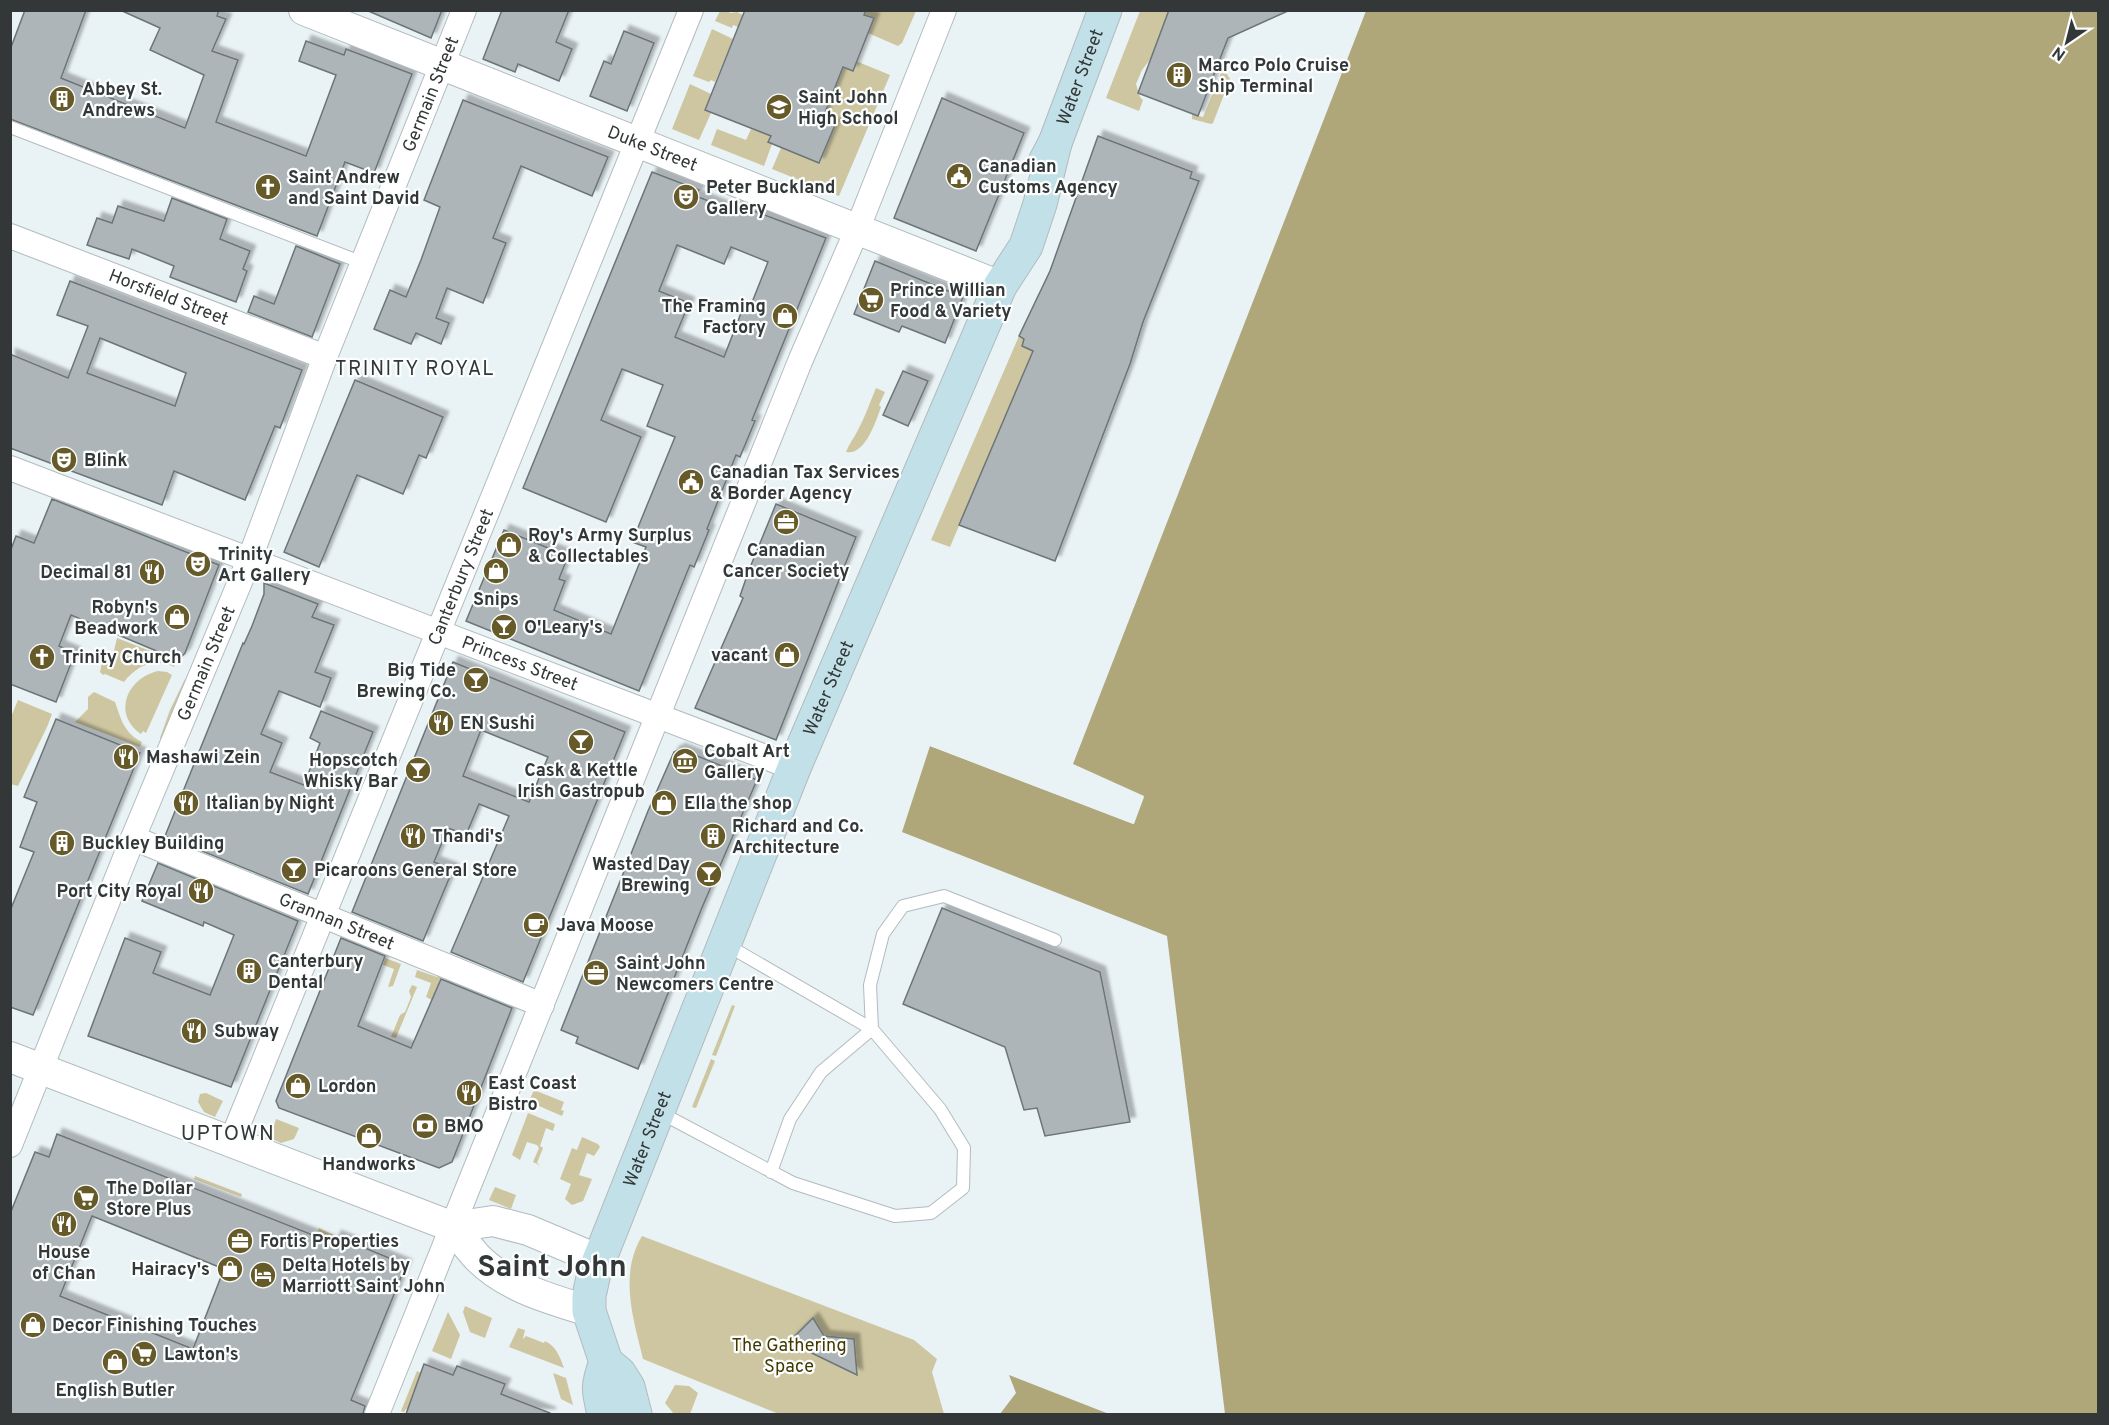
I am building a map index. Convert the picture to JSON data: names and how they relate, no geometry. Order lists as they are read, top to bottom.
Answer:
{
  "streets": {
    "main road": ["Water Street"],
    "street": [
      "Germain Street",
      "Duke Street",
      "Horsfield Street",
      "Canterbury Street",
      "Princess Street",
      "Grannan Street"
    ]
  },
  "crossings": [
    ["Water Street", "Duke Street"],
    ["Water Street", "Princess Street"],
    ["Germain Street", "Duke Street"],
    ["Germain Street", "Horsfield Street"],
    ["Germain Street", "Princess Street"],
    ["Germain Street", "Grannan Street"],
    ["Duke Street", "Canterbury Street"],
    ["Canterbury Street", "Princess Street"],
    ["Canterbury Street", "Grannan Street"]
  ],
  "districts": ["TRINITY ROYAL", "UPTOWN", "Saint John"],
  "parks": ["The Gathering Space"],
  "places": {
    "building": [
      "Marco Polo Cruise Ship Terminal",
      "Abbey St. Andrews",
      "Richard and Co. Architecture",
      "Buckley Building",
      "Canterbury Dental"
    ],
    "school or university": ["Saint John High School"],
    "public building": ["Canadian Customs Agency", "Canadian Tax Services & Border Agency"],
    "church": ["Saint Andrew and Saint David", "Trinity Church"],
    "theatre": ["Peter Buckland Gallery", "Blink", "Trinity Art Gallery"],
    "supermarket": ["Prince Willian Food & Variety", "The Dollar Store Plus", "Lawton's"],
    "shop": [
      "The Framing Factory",
      "Roy's Army Surplus & Collectables",
      "Snips",
      "Robyn's Beadwork",
      "vacant",
      "Ella the shop",
      "Lordon",
      "Handworks",
      "Hairacy's",
      "Decor Finishing Touches",
      "English Butler"
    ],
    "office": ["Canadian Cancer Society", "Saint John Newcomers Centre", "Fortis Properties"],
    "restaurant": [
      "Decimal 81",
      "EN Sushi",
      "Mashawi Zein",
      "Italian by Night",
      "Thandi's",
      "Port City Royal",
      "Subway",
      "East Coast Bistro",
      "House of Chan"
    ],
    "bar": [
      "O'Leary's",
      "Big Tide Brewing Co.",
      "Cask & Kettle Irish Gastropub",
      "Hopscotch Whisky Bar",
      "Picaroons General Store",
      "Wasted Day Brewing"
    ],
    "museum": ["Cobalt Art Gallery"],
    "cafe": ["Java Moose"],
    "bank": ["BMO"],
    "hotel": ["Delta Hotels by Marriott Saint John"]
  },
  "north": "bottom left"
}
